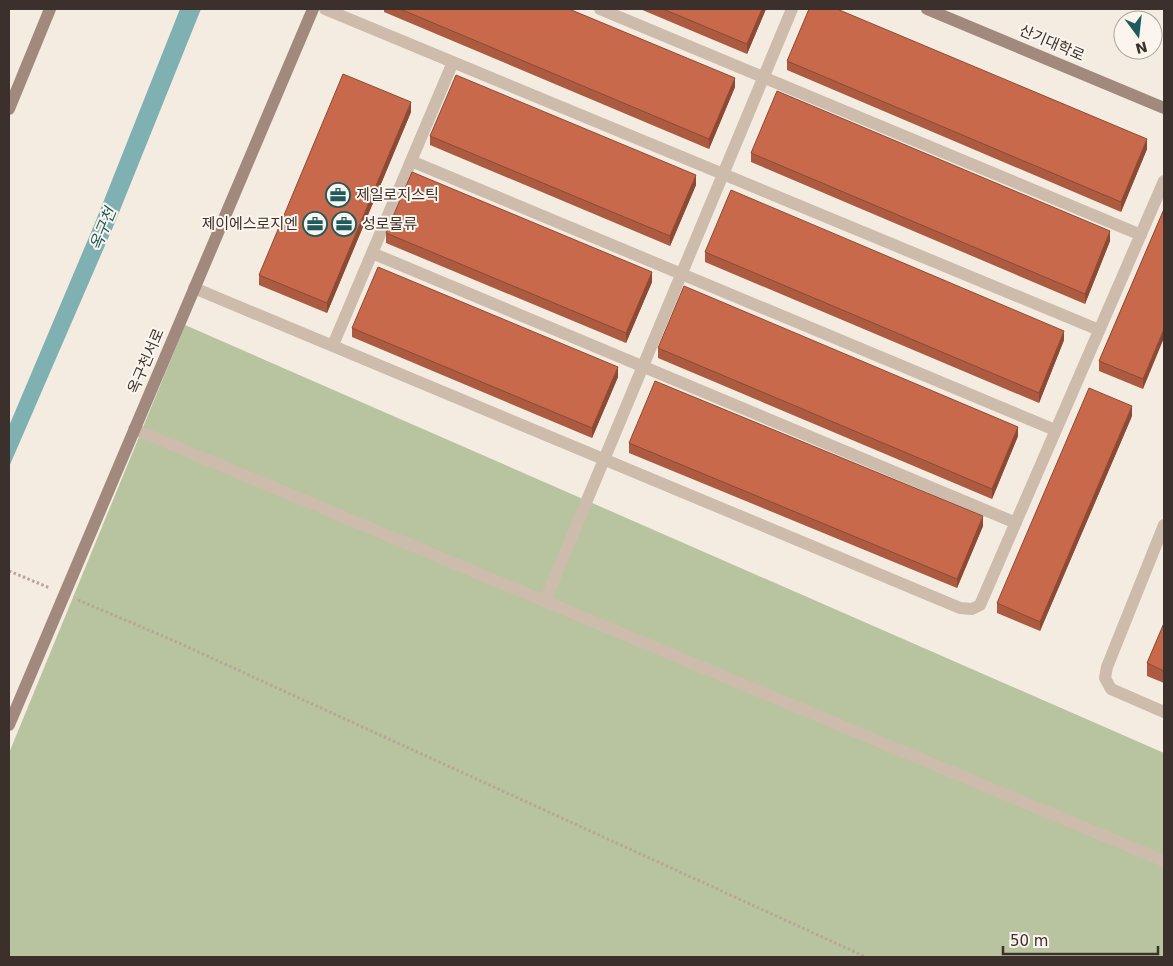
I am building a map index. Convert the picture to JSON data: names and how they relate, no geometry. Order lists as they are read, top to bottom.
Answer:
{
  "streets": {
    "street": ["산기대학로", "옥구천서로"]
  },
  "water": ["옥구천"],
  "places": {
    "office": ["제일로지스틱", "제이에스로지엔", "성로물류"]
  },
  "scale_bar": "50 m",
  "north": "bottom"
}
